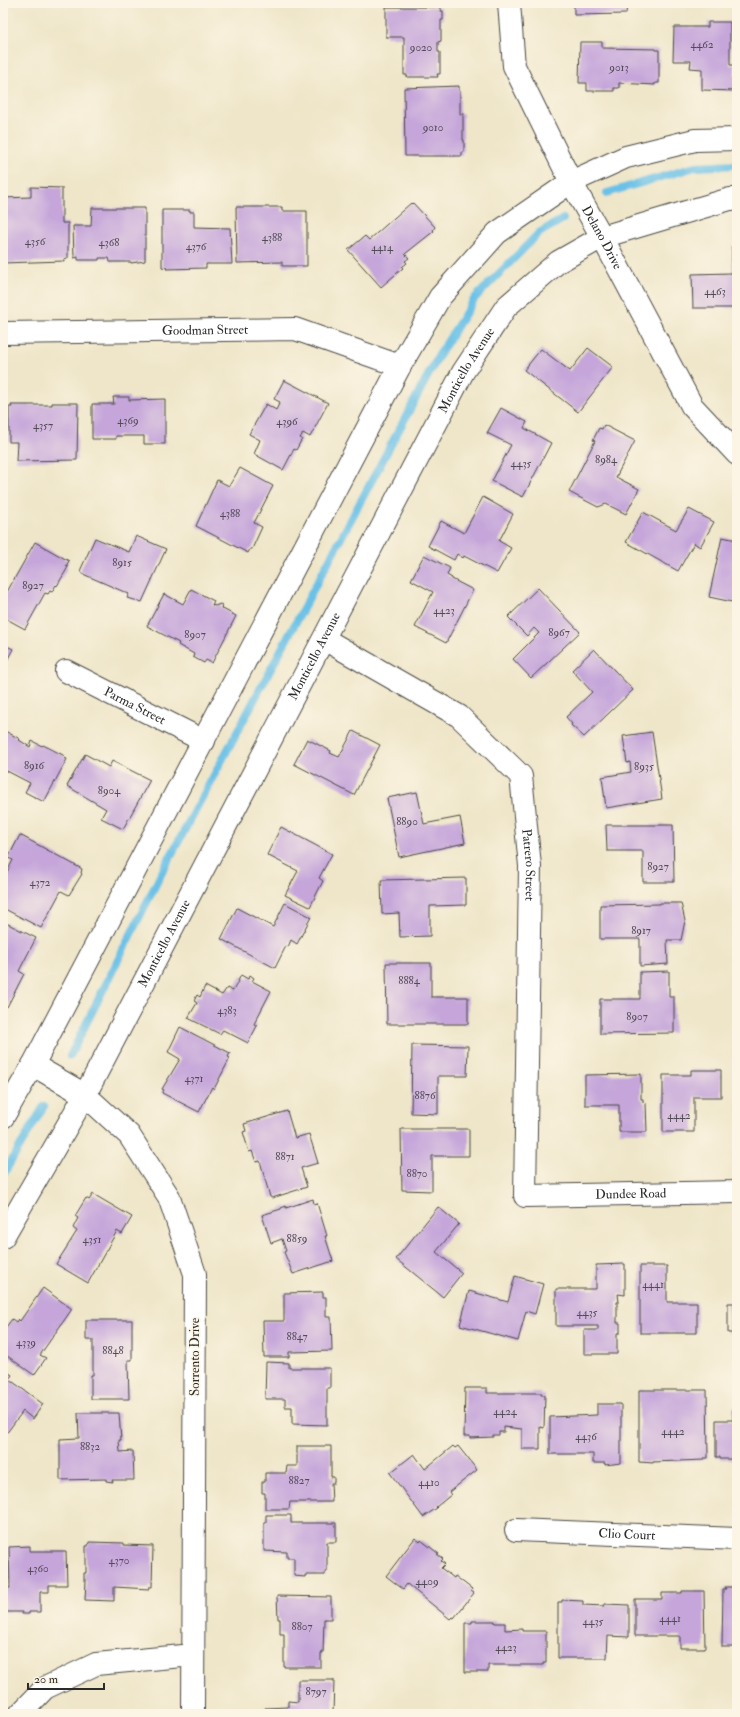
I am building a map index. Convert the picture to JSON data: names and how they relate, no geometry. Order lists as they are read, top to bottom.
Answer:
{
  "streets": {
    "street": [
      "Delano Drive",
      "Goodman Street",
      "Monticello Avenue",
      "Parma Street",
      "Patrero Street",
      "Dundee Road",
      "Sorrento Drive",
      "Clio Court"
    ]
  },
  "crossings": [
    ["Delano Drive", "Monticello Avenue"],
    ["Monticello Avenue", "Patrero Street"],
    ["Monticello Avenue", "Sorrento Drive"],
    ["Patrero Street", "Dundee Road"]
  ],
  "house_numbers": [
    "4462",
    "9020",
    "9013",
    "9010",
    "4388",
    "4356",
    "4368",
    "4376",
    "4414",
    "4463",
    "4369",
    "4396",
    "4357",
    "8984",
    "4435",
    "4388",
    "8915",
    "8927",
    "4423",
    "8967",
    "8907",
    "8916",
    "8935",
    "8904",
    "8890",
    "8927",
    "4372",
    "8917",
    "8884",
    "4383",
    "8907",
    "4371",
    "8876",
    "4442",
    "8871",
    "8870",
    "8859",
    "4351",
    "4441",
    "4435",
    "8847",
    "4339",
    "8848",
    "4424",
    "4442",
    "4436",
    "8832",
    "8827",
    "4410",
    "4370",
    "4360",
    "4409",
    "4441",
    "4435",
    "8807",
    "4423",
    "8797"
  ],
  "scale_bar": "20 m"
}
